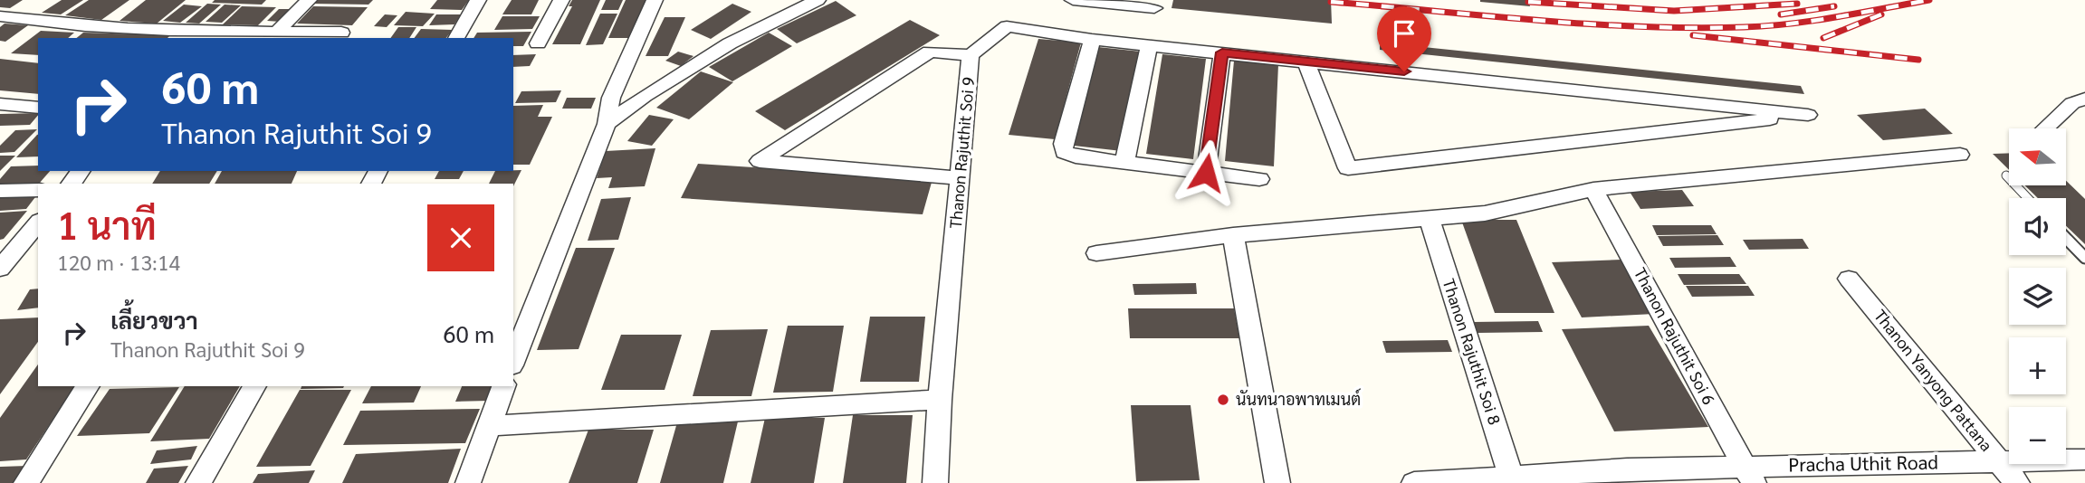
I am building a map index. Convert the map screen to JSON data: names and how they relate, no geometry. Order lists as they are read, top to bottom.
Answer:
{
  "streets": {
    "street": [
      "Thanon Rajuthit Soi 9",
      "Thanon Rajuthit Soi 6",
      "Thanon Rajuthit Soi 8",
      "Thanon Yanyong Pattana",
      "Pracha Uthit Road"
    ]
  },
  "crossings": [
    ["Thanon Rajuthit Soi 6", "Pracha Uthit Road"],
    ["Thanon Rajuthit Soi 8", "Pracha Uthit Road"],
    ["Thanon Yanyong Pattana", "Pracha Uthit Road"]
  ],
  "places": ["นันทนาอพาทเมนต์"],
  "north": "left",
  "page": {
    "turn": ["60 m", "Thanon Rajuthit Soi 9"],
    "map_buttons": ["+", "−"],
    "heading": ["1 นาที", "120 m · 13:14"],
    "list": [
      {
        "name": "เลี้ยวขวา",
        "note": "Thanon Rajuthit Soi 9",
        "value": "60 m"
      }
    ]
  }
}
